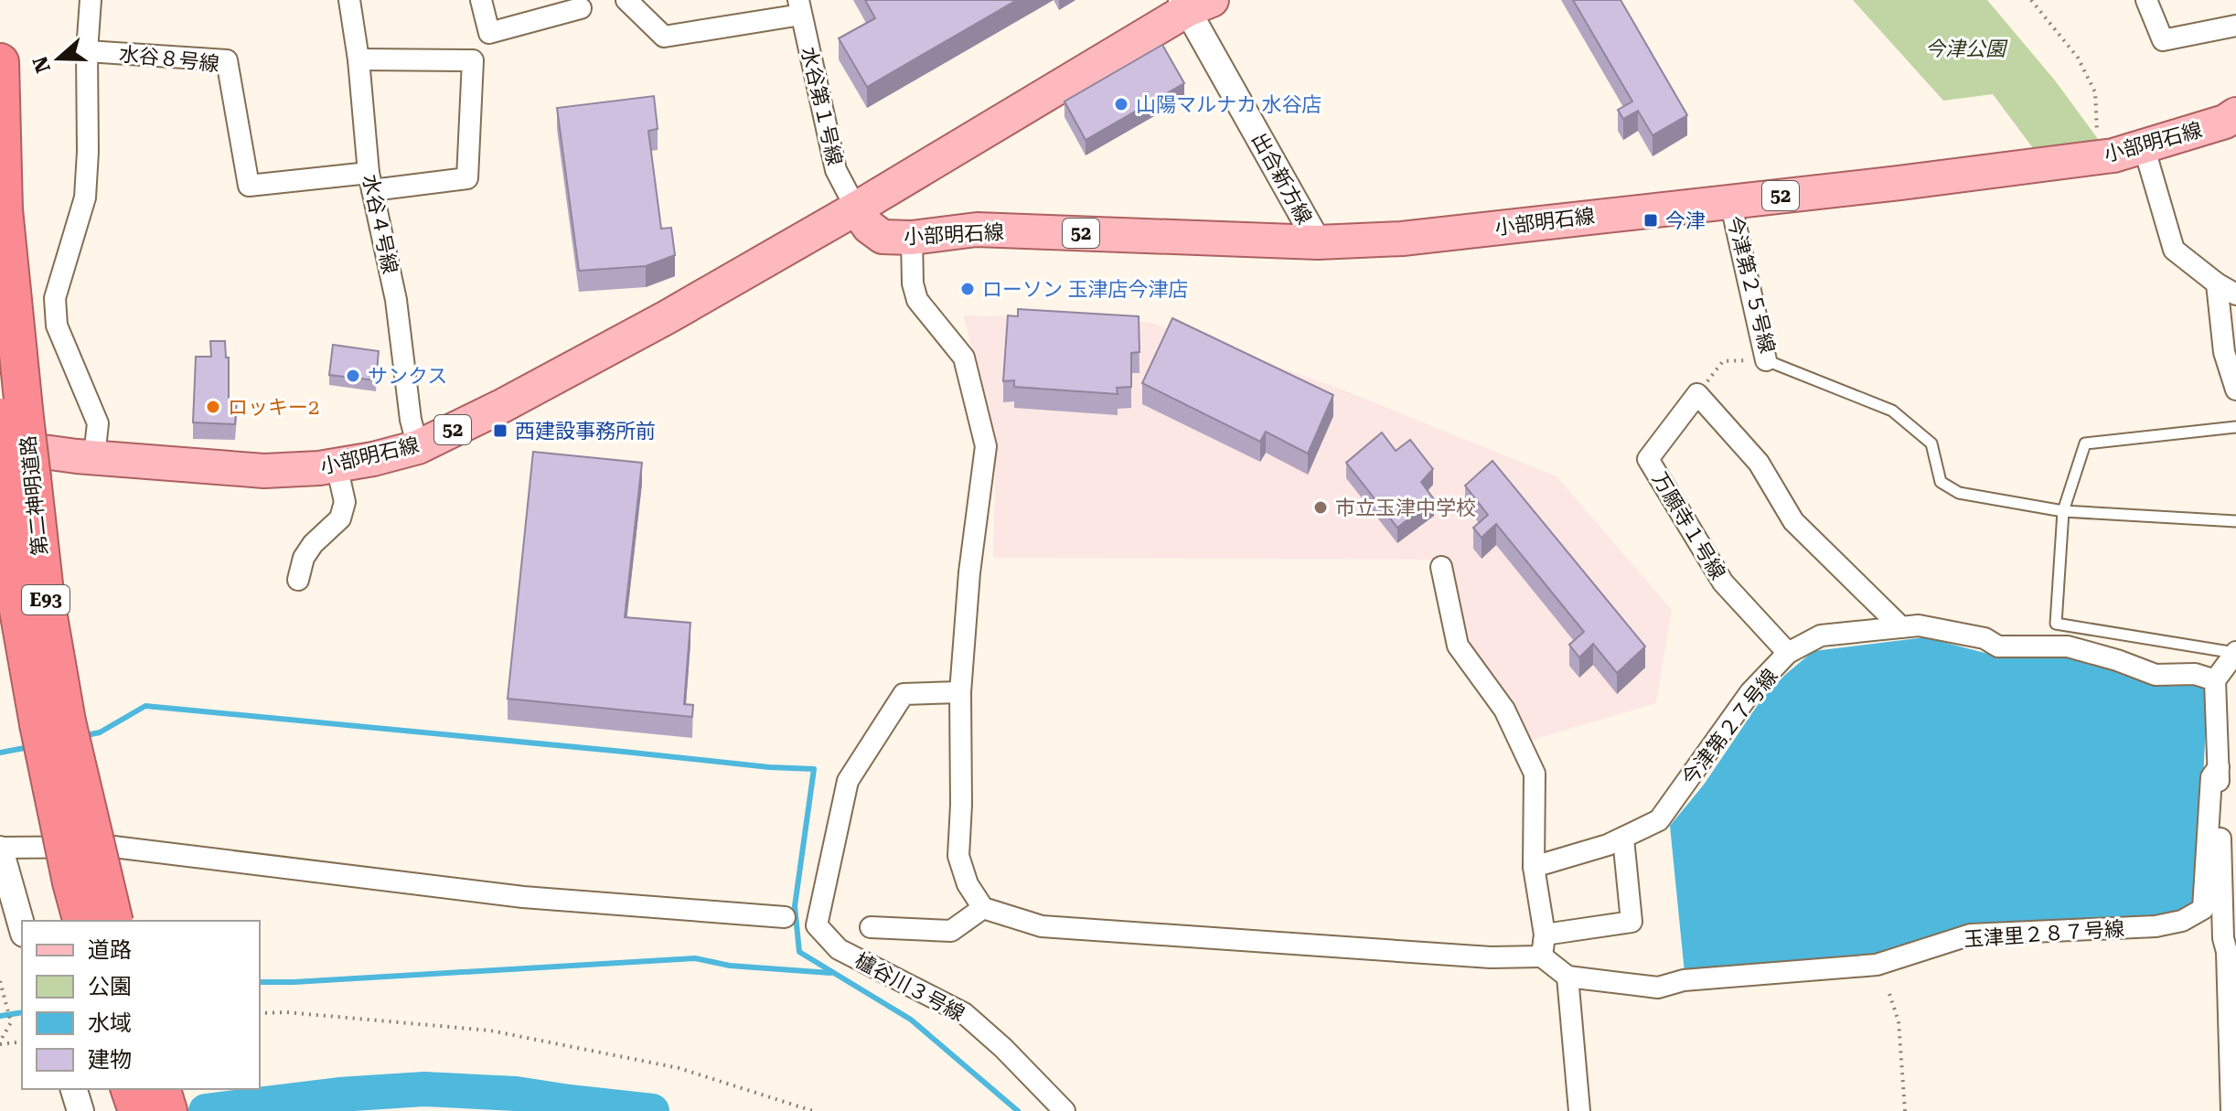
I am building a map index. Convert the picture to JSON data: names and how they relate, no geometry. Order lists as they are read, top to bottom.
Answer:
{
  "streets": {
    "highway": ["第二神明道路", "E93"],
    "main road": ["小部明石線", "52"],
    "street": [
      "水谷８号線",
      "水谷第１号線",
      "出合新方線",
      "水谷４号線",
      "今津第２５号線",
      "万願寺１号線",
      "今津第２７号線",
      "玉津里２８７号線",
      "櫨谷川３号線"
    ]
  },
  "crossings": [
    ["水谷８号線", "水谷４号線"],
    ["水谷第１号線", "小部明石線"],
    ["小部明石線", "出合新方線"],
    ["小部明石線", "水谷４号線"],
    ["小部明石線", "今津第２５号線"],
    ["小部明石線", "第二神明道路"],
    ["万願寺１号線", "今津第２７号線"]
  ],
  "parks": ["今津公園"],
  "places": {
    "other": [
      "山陽マルナカ 水谷店",
      "ローソン 玉津店今津店",
      "サンクス",
      "ロッキー2",
      "市立玉津中学校"
    ],
    "transit": ["今津", "西建設事務所前"]
  },
  "legend": [
    "道路",
    "公園",
    "水域",
    "建物"
  ],
  "north": "left"
}
